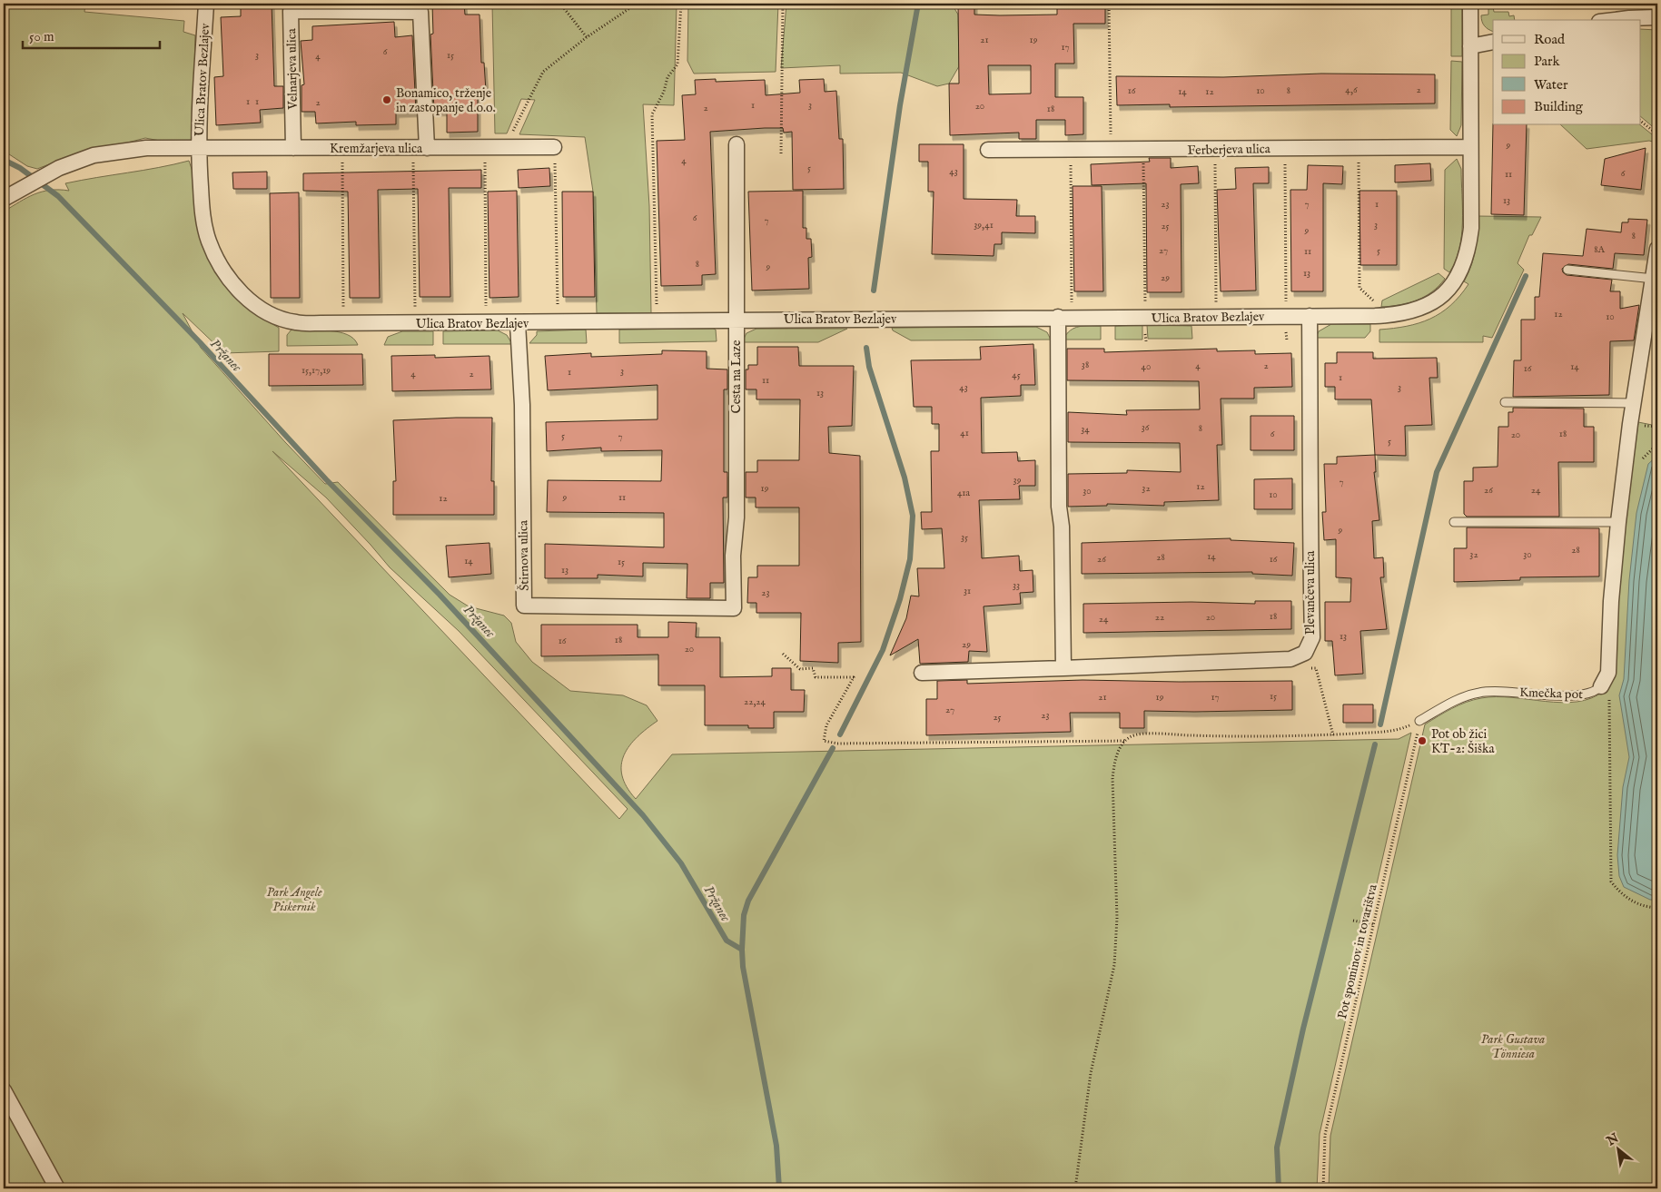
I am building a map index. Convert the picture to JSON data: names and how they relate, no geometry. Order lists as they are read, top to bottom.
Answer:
{
  "streets": {
    "street": [
      "Velnarjeva ulica",
      "Ulica Bratov Bezlajev",
      "Kremžarjeva ulica",
      "Ferberjeva ulica",
      "Cesta na Laze",
      "Štirnova ulica",
      "Plevančeva ulica",
      "Kmečka pot"
    ],
    "path": ["Pot spominov in tovarištva"]
  },
  "crossings": [
    ["Velnarjeva ulica", "Kremžarjeva ulica"],
    ["Ulica Bratov Bezlajev", "Kremžarjeva ulica"],
    ["Ulica Bratov Bezlajev", "Ferberjeva ulica"],
    ["Ulica Bratov Bezlajev", "Cesta na Laze"],
    ["Ulica Bratov Bezlajev", "Štirnova ulica"],
    ["Ulica Bratov Bezlajev", "Plevančeva ulica"],
    ["Cesta na Laze", "Štirnova ulica"],
    ["Kmečka pot", "Pot spominov in tovarištva"]
  ],
  "water": ["Pržanec"],
  "parks": ["Park Angele Piskernik", "Park Gustava Tönniesa"],
  "places": ["Bonamico, trženje in zastopanje d.o.o.", "Pot ob žici KT-2: Šiška"],
  "house_numbers": [
    "21",
    "19",
    "17",
    "6",
    "3",
    "15",
    "4",
    "4,6",
    "2",
    "16",
    "10",
    "8",
    "14",
    "12",
    "1",
    "1",
    "2",
    "1",
    "3",
    "20",
    "2",
    "18",
    "9",
    "4",
    "5",
    "43",
    "6",
    "11",
    "13",
    "23",
    "7",
    "1",
    "6",
    "7",
    "39,41",
    "3",
    "25",
    "9",
    "8",
    "8A",
    "27",
    "5",
    "11",
    "8",
    "9",
    "13",
    "29",
    "12",
    "10",
    "38",
    "4",
    "2",
    "40",
    "14",
    "16",
    "15,17,19",
    "3",
    "1",
    "4",
    "2",
    "45",
    "1",
    "11",
    "43",
    "3",
    "13",
    "36",
    "8",
    "34",
    "41",
    "6",
    "18",
    "20",
    "5",
    "7",
    "5",
    "39",
    "7",
    "12",
    "19",
    "32",
    "26",
    "24",
    "30",
    "41a",
    "10",
    "9",
    "11",
    "12",
    "9",
    "35",
    "28",
    "32",
    "30",
    "14",
    "28",
    "26",
    "16",
    "14",
    "15",
    "13",
    "33",
    "31",
    "23",
    "18",
    "22",
    "20",
    "24",
    "13",
    "18",
    "16",
    "29",
    "20",
    "15",
    "21",
    "19",
    "17",
    "22,24",
    "27",
    "23",
    "25"
  ],
  "legend": [
    "Road",
    "Park",
    "Water",
    "Building"
  ],
  "scale_bar": "50 m",
  "north": "top left"
}
